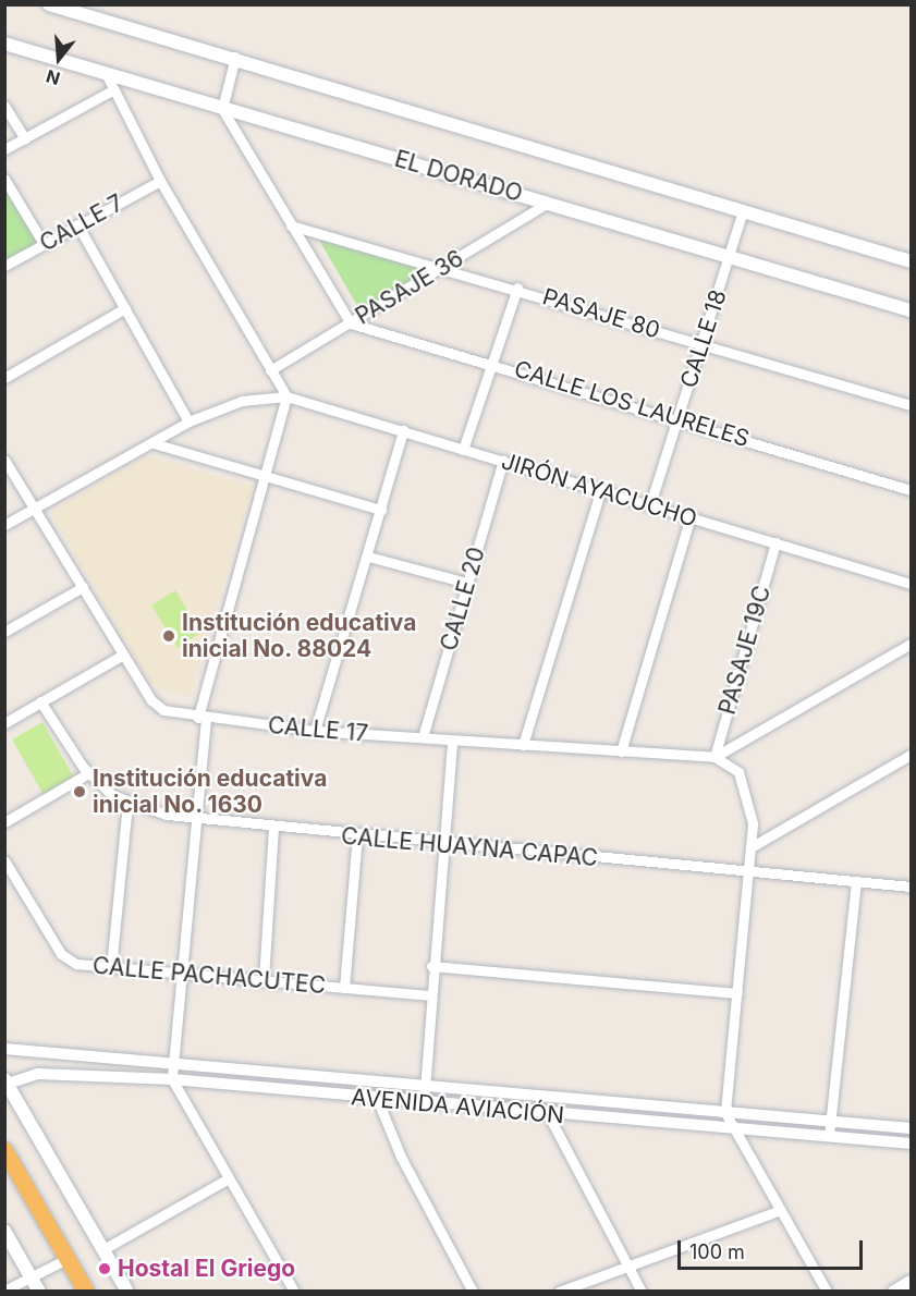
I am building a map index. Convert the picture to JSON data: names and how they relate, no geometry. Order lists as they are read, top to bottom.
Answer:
{
  "streets": {
    "main road": ["EL DORADO"],
    "street": [
      "CALLE 7",
      "PASAJE 36",
      "PASAJE 80",
      "CALLE 18",
      "CALLE LOS LAURELES",
      "JIRÓN AYACUCHO",
      "CALLE 20",
      "PASAJE 19C",
      "CALLE 17",
      "CALLE HUAYNA CAPAC",
      "CALLE PACHACUTEC",
      "AVENIDA AVIACIÓN"
    ]
  },
  "crossings": [
    ["EL DORADO", "PASAJE 36"],
    ["EL DORADO", "CALLE 18"],
    ["PASAJE 36", "PASAJE 80"],
    ["PASAJE 36", "CALLE LOS LAURELES"],
    ["PASAJE 80", "CALLE 18"],
    ["CALLE 18", "CALLE LOS LAURELES"],
    ["CALLE 18", "JIRÓN AYACUCHO"],
    ["JIRÓN AYACUCHO", "CALLE 20"],
    ["JIRÓN AYACUCHO", "PASAJE 19C"],
    ["CALLE 20", "CALLE 17"],
    ["PASAJE 19C", "CALLE 17"]
  ],
  "places": ["Institución educativa inicial No. 88024", "Institución educativa inicial No. 1630", "Hostal El Griego"],
  "scale_bar": "100 m",
  "north": "bottom"
}
